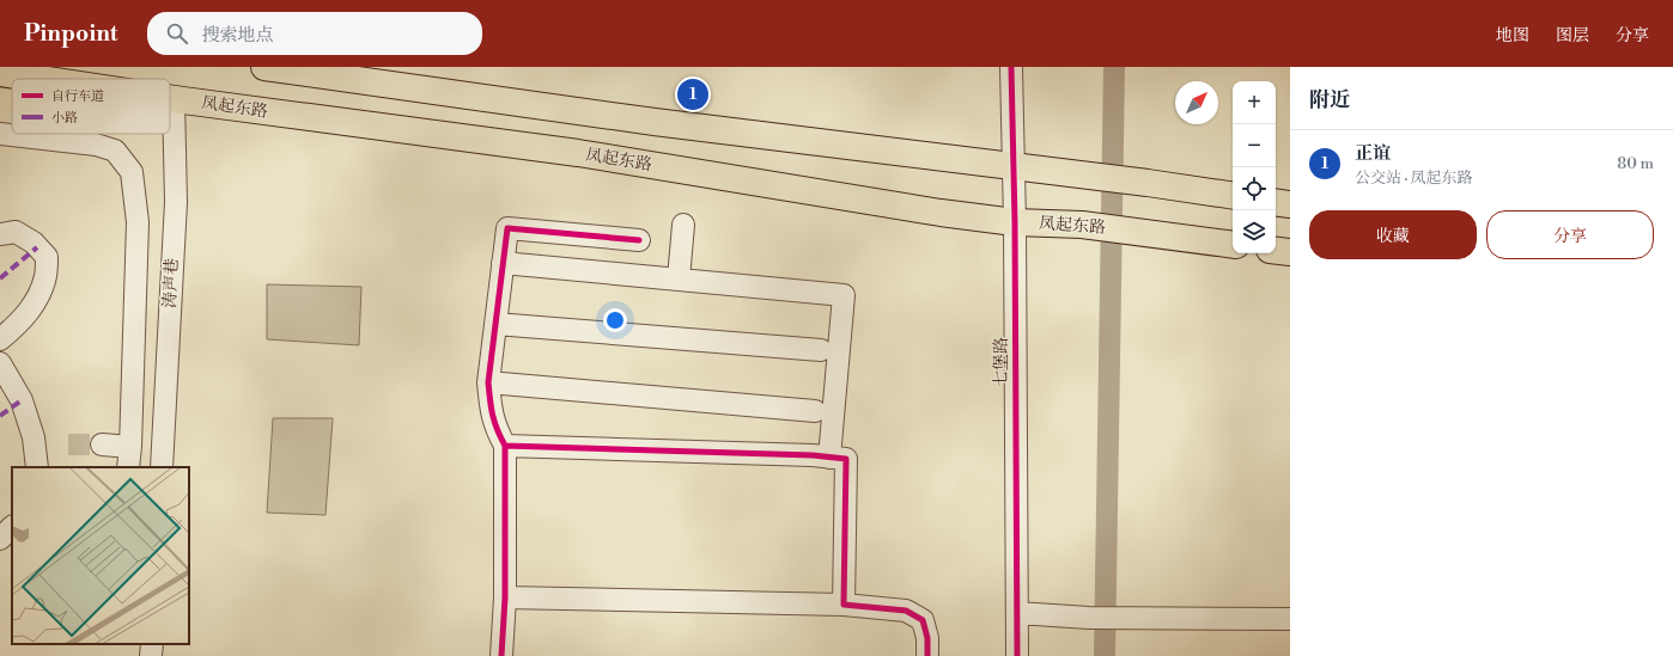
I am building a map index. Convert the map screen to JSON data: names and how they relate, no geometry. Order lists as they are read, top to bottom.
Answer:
{
  "streets": {
    "main road": ["凤起东路"],
    "street": ["涛声巷", "七堡路"]
  },
  "crossings": [
    ["凤起东路", "涛声巷"],
    ["凤起东路", "七堡路"]
  ],
  "legend": ["自行车道", "小路"],
  "north": "top right",
  "page": {
    "header": "Pinpoint",
    "search": "搜索地点",
    "nav": ["地图", "图层", "分享"],
    "heading": "附近",
    "pins": "1",
    "map_buttons": ["+", "−"],
    "list": [
      {
        "mark": "1",
        "name": "正谊",
        "note": "公交站 · 凤起东路",
        "value": "80 m"
      }
    ],
    "buttons": ["收藏", "分享"]
  }
}
